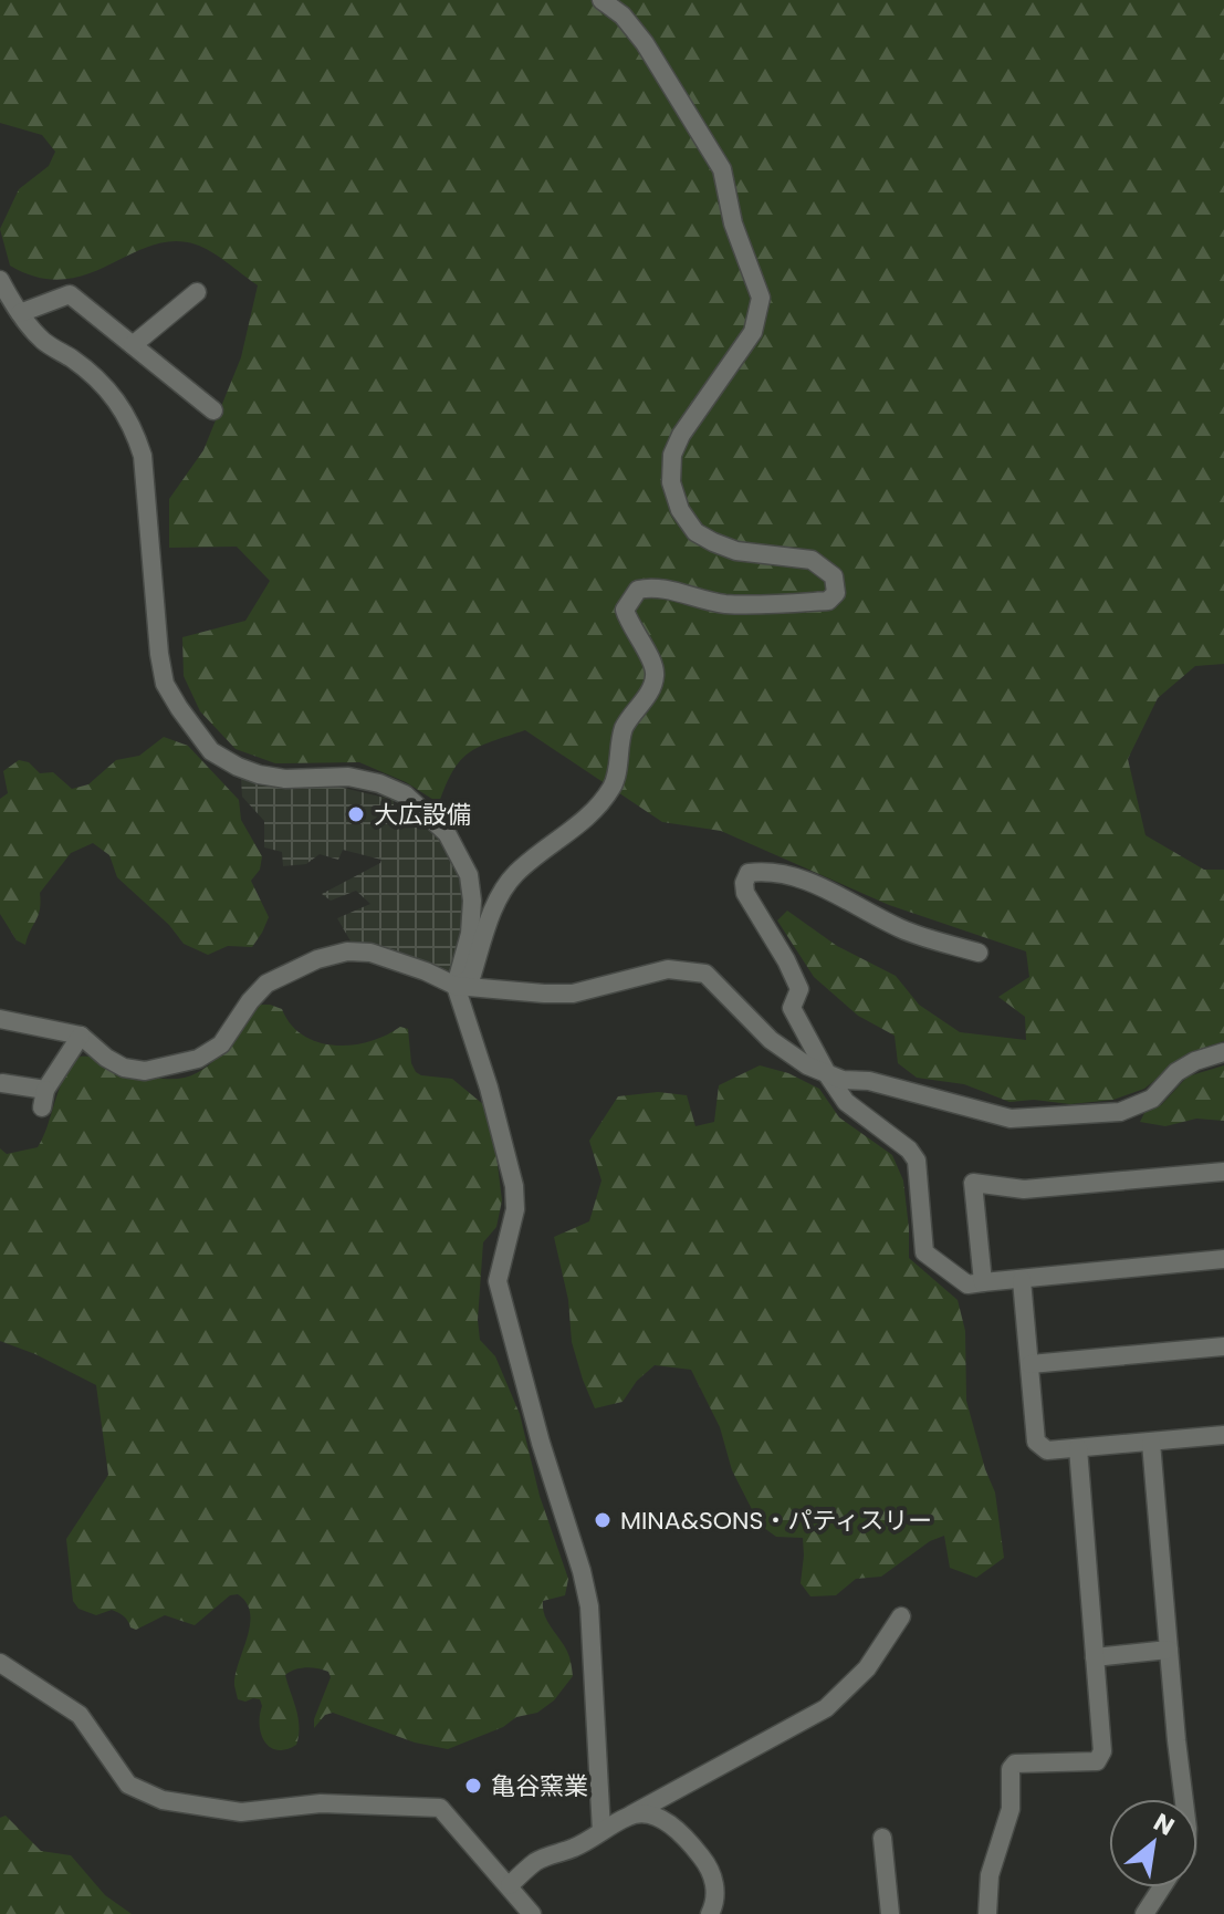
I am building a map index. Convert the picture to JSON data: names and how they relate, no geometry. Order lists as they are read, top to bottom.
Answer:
{
  "places": ["大広設備", "MINA&SONS・パティスリー", "亀谷窯業"],
  "north": "top right"
}
